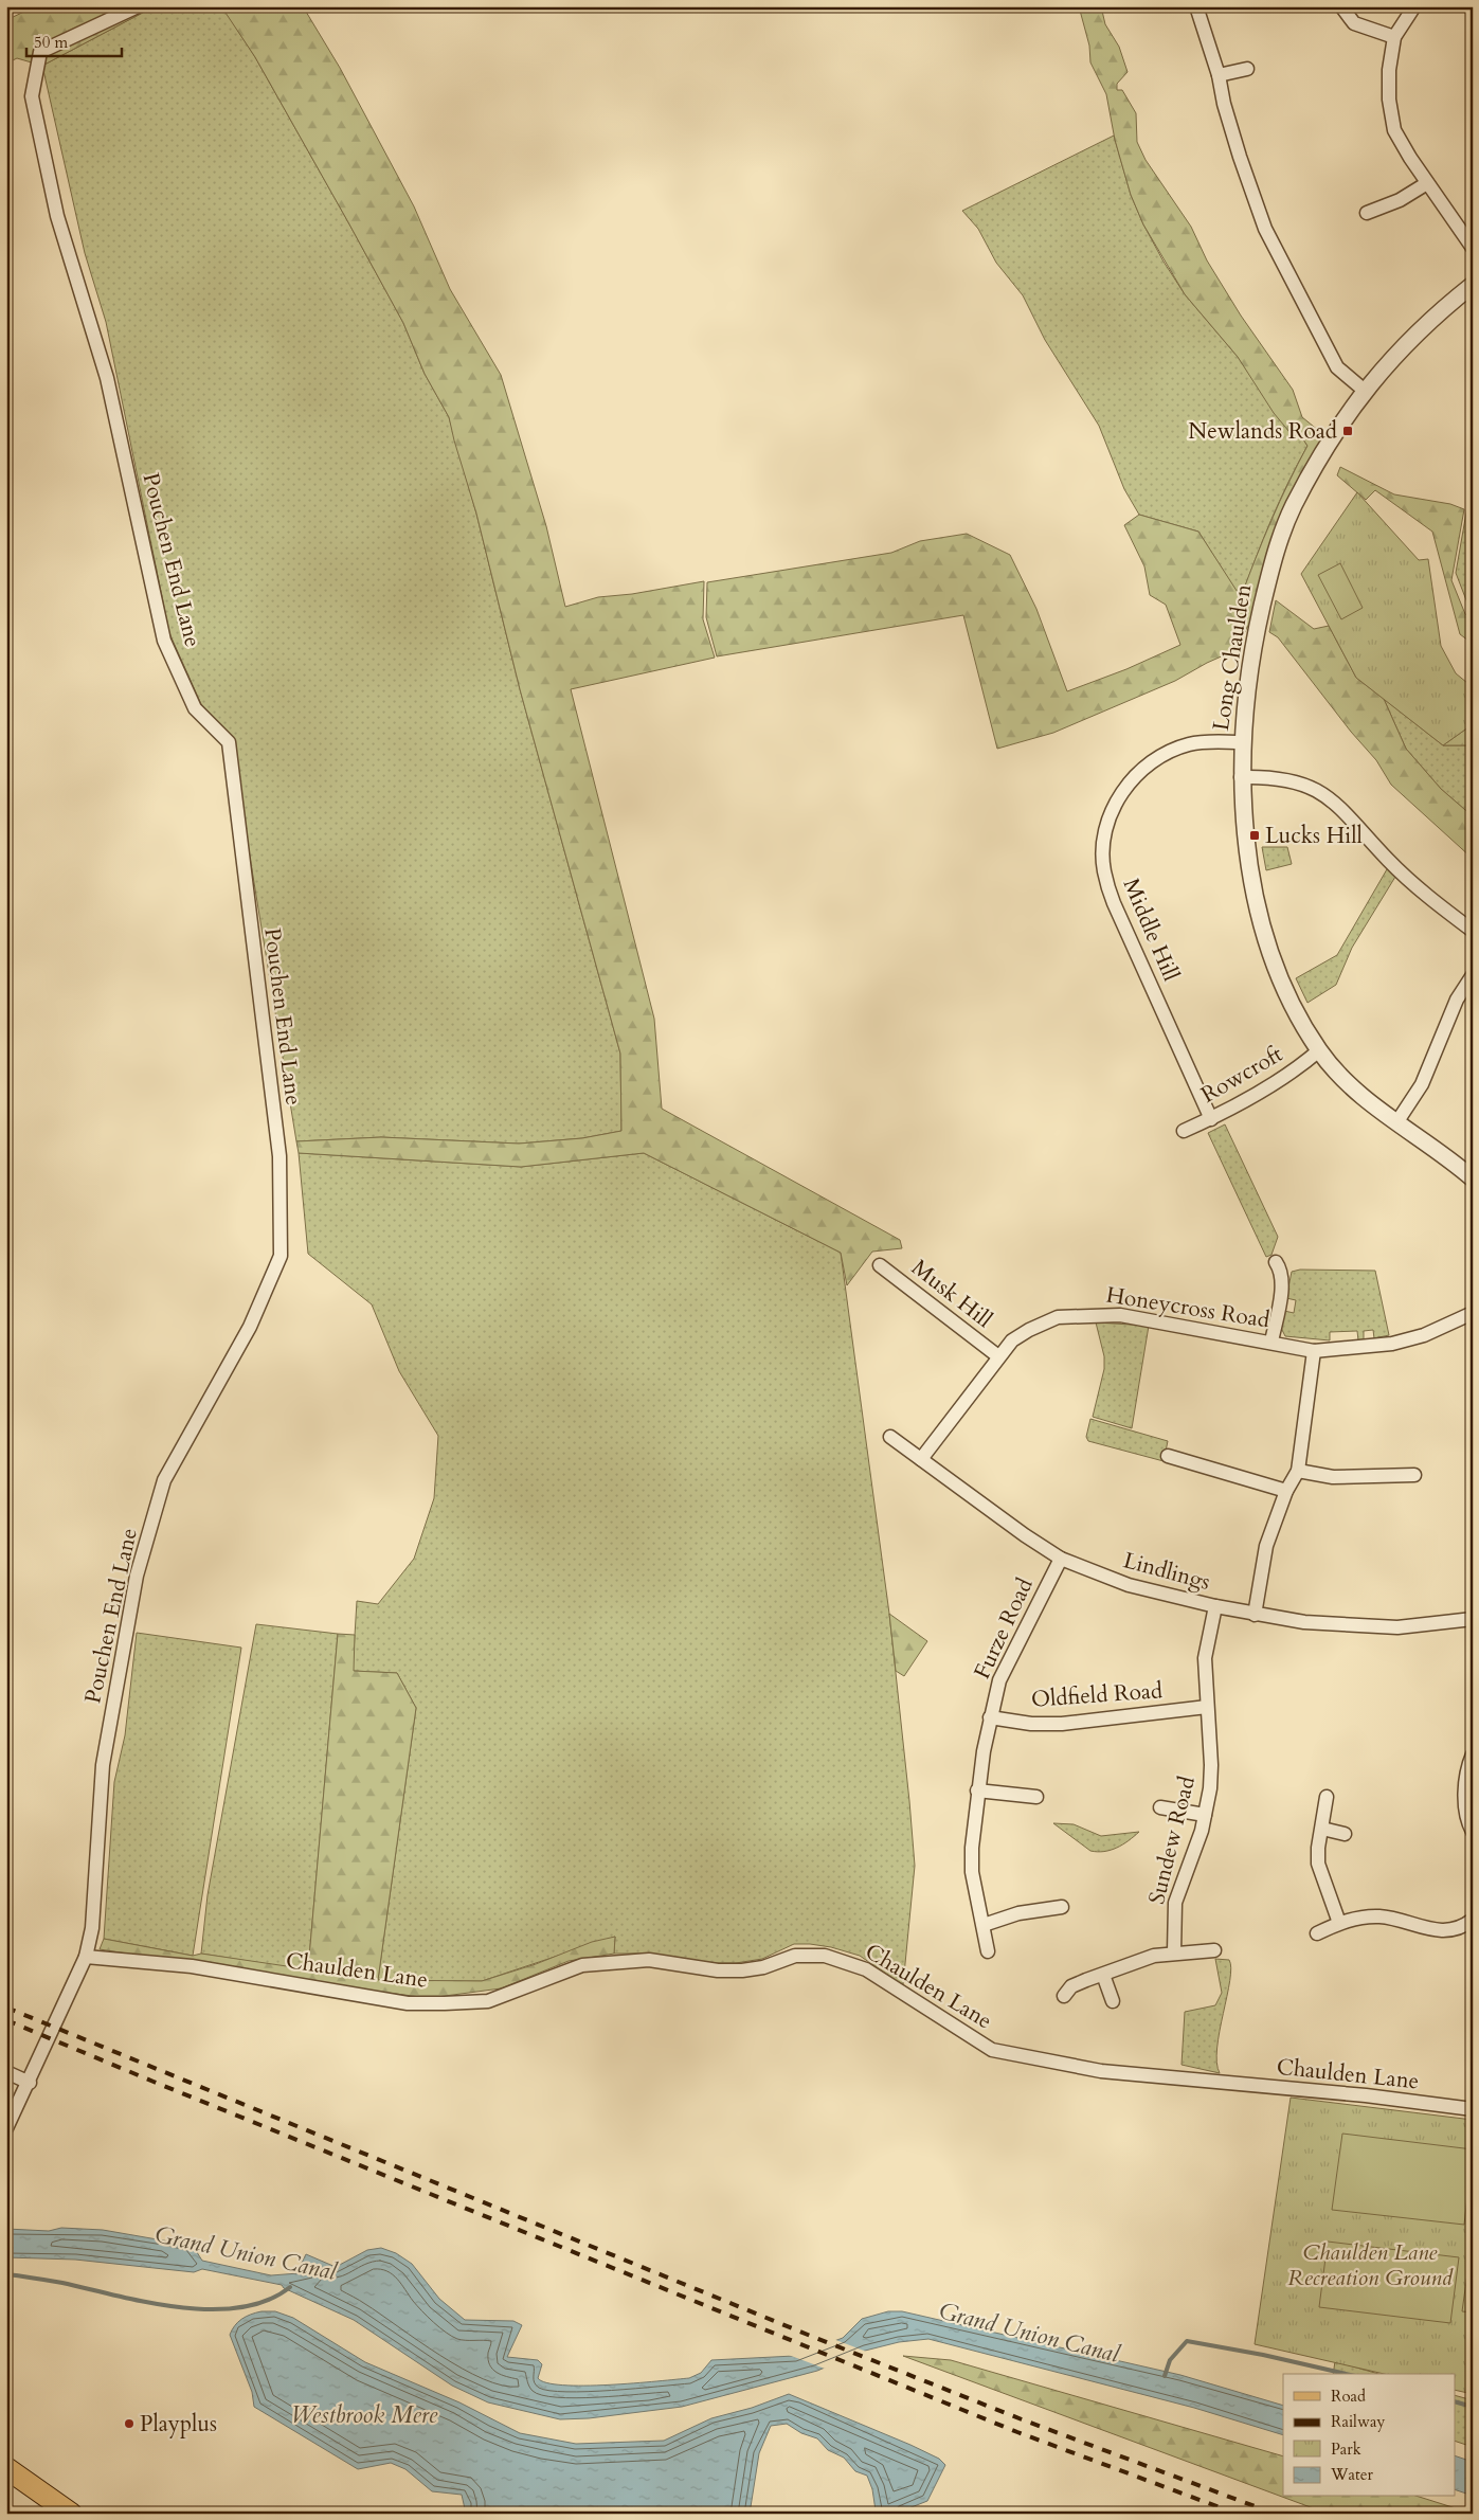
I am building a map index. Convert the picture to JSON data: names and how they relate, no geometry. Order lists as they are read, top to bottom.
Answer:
{
  "streets": {
    "street": [
      "Pouchen End Lane",
      "Long Chaulden",
      "Middle Hill",
      "Rowcroft",
      "Musk Hill",
      "Honeycross Road",
      "Lindlings",
      "Furze Road",
      "Oldfield Road",
      "Sundew Road",
      "Chaulden Lane"
    ]
  },
  "crossings": [
    ["Pouchen End Lane", "Chaulden Lane"],
    ["Long Chaulden", "Middle Hill"],
    ["Long Chaulden", "Rowcroft"],
    ["Middle Hill", "Rowcroft"],
    ["Musk Hill", "Honeycross Road"],
    ["Honeycross Road", "Lindlings"],
    ["Lindlings", "Furze Road"],
    ["Lindlings", "Sundew Road"],
    ["Furze Road", "Oldfield Road"],
    ["Oldfield Road", "Sundew Road"]
  ],
  "water": ["Grand Union Canal", "Westbrook Mere"],
  "parks": ["Chaulden Lane Recreation Ground"],
  "places": {
    "transit": ["Newlands Road", "Lucks Hill"],
    "other": ["Playplus"]
  },
  "legend": [
    "Road",
    "Railway",
    "Park",
    "Water"
  ],
  "scale_bar": "50 m"
}
